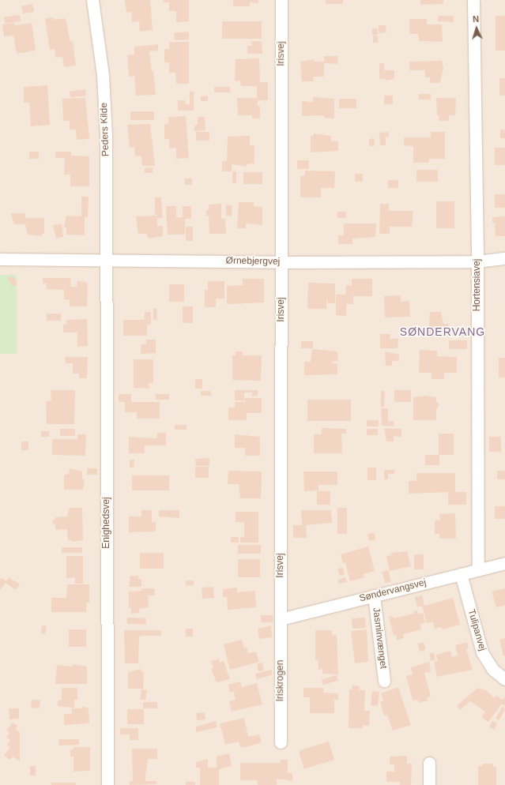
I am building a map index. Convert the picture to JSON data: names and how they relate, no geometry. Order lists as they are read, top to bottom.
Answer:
{
  "streets": {
    "street": [
      "Irisvej",
      "Peders Kilde",
      "Ørnebjergvej",
      "Hortensiavej",
      "Enighedsvej",
      "Søndervangsvej",
      "Tulipanvej",
      "Jasminvænget",
      "Iriskrogen"
    ]
  },
  "crossings": [
    ["Irisvej", "Ørnebjergvej"],
    ["Irisvej", "Søndervangsvej"],
    ["Irisvej", "Iriskrogen"],
    ["Peders Kilde", "Ørnebjergvej"],
    ["Peders Kilde", "Enighedsvej"],
    ["Ørnebjergvej", "Hortensiavej"],
    ["Ørnebjergvej", "Enighedsvej"],
    ["Hortensiavej", "Søndervangsvej"],
    ["Søndervangsvej", "Tulipanvej"],
    ["Søndervangsvej", "Jasminvænget"],
    ["Søndervangsvej", "Iriskrogen"]
  ],
  "districts": ["SØNDERVANG"],
  "north": "top"
}
